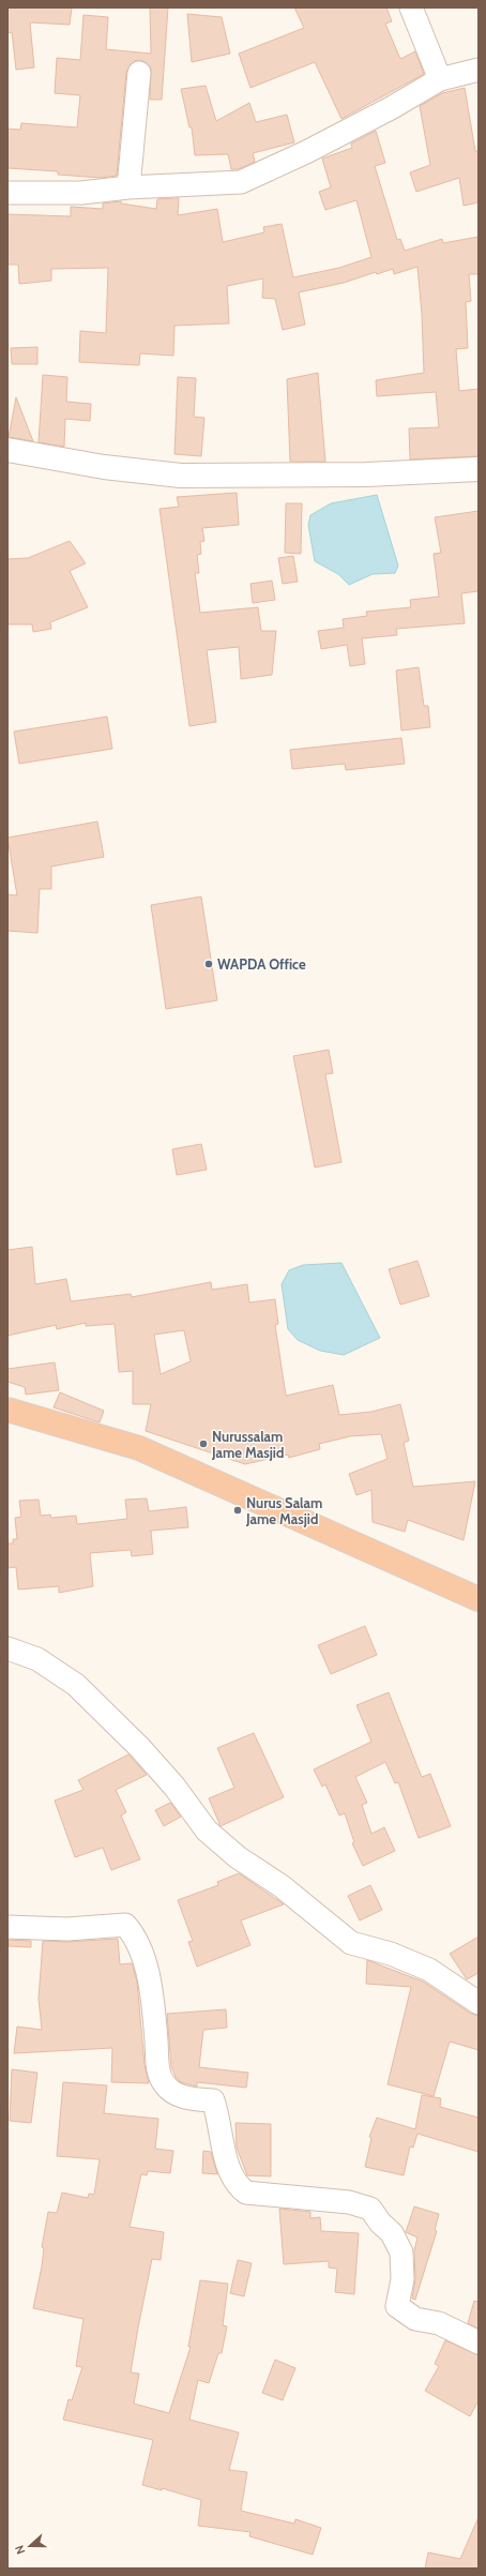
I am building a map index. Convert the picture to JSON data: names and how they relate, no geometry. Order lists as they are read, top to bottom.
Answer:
{
  "places": ["WAPDA Office", "Nurussalam Jame Masjid", "Nurus Salam Jame Masjid"],
  "north": "left"
}
